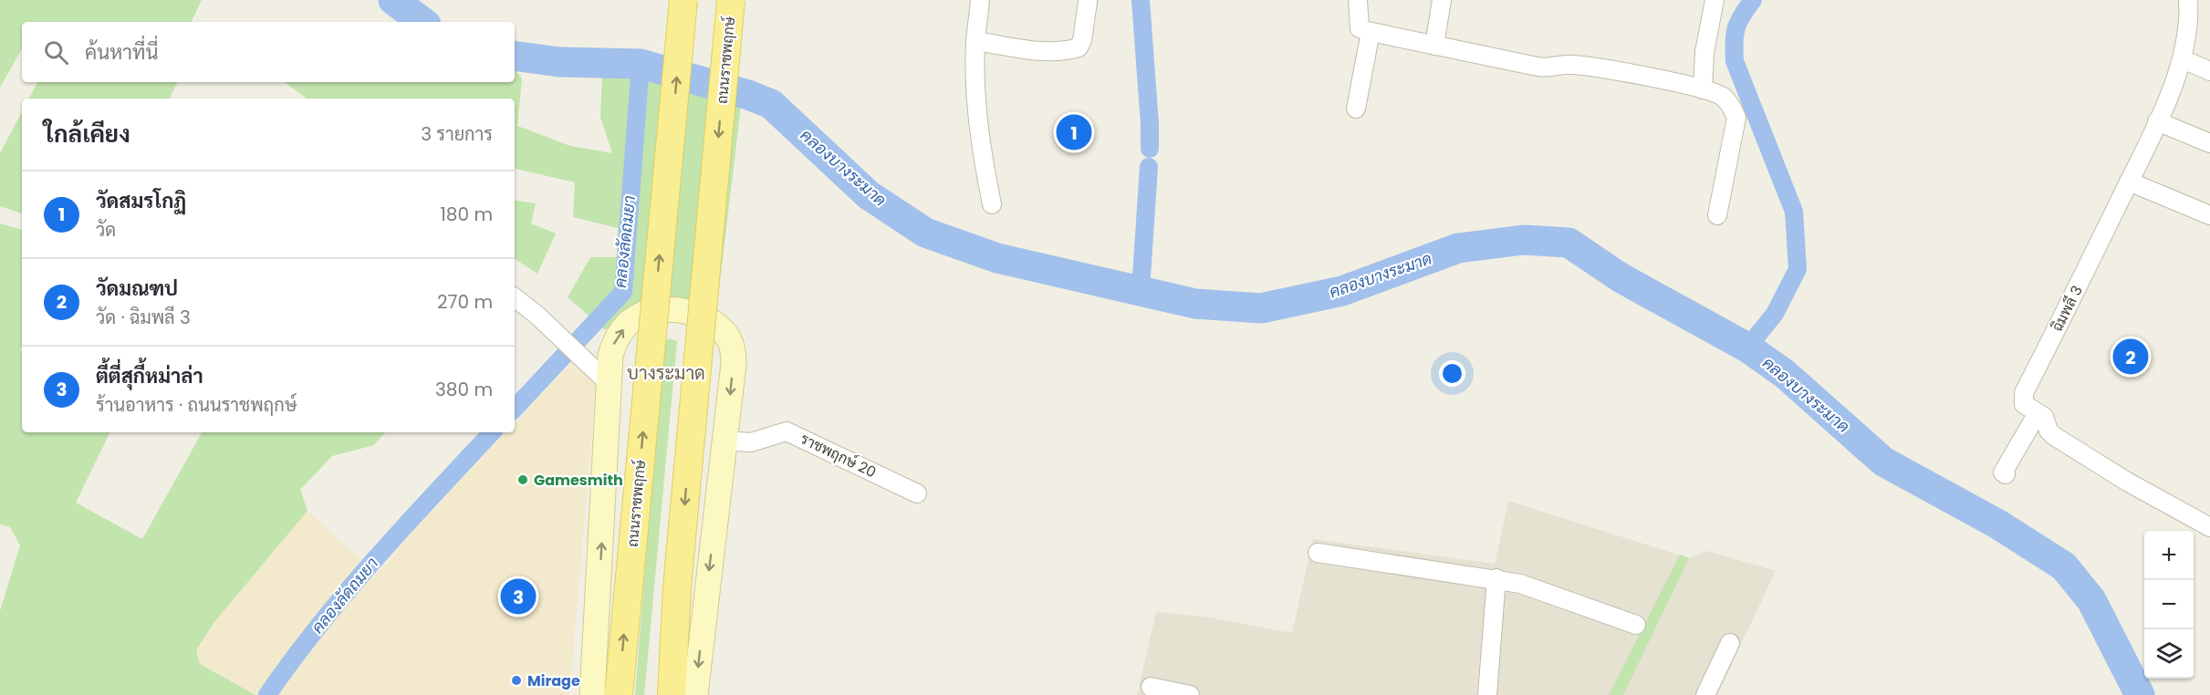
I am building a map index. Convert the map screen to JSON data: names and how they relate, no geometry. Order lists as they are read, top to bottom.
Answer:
{
  "streets": {
    "main road": ["ถนนราชพฤกษ์"],
    "street": ["ฉิมพลี 3", "ราชพฤกษ์ 20"]
  },
  "crossings": [
    ["ถนนราชพฤกษ์", "ราชพฤกษ์ 20"]
  ],
  "districts": ["บางระมาด"],
  "water": ["คลองบางระมาด", "คลองลัดถมยา"],
  "places": ["Gamesmith", "Mirage"],
  "page": {
    "search": "ค้นหาที่นี่",
    "heading": ["ใกล้เคียง", "3 รายการ"],
    "pins": ["1", "2", "3"],
    "list": [
      {
        "mark": "1",
        "name": "วัดสมรโกฏิ",
        "note": "วัด",
        "value": "180 m"
      },
      {
        "mark": "2",
        "name": "วัดมณฑป",
        "note": "วัด · ฉิมพลี 3",
        "value": "270 m"
      },
      {
        "mark": "3",
        "name": "ตี้ตี่สุกี้หม่าล่า",
        "note": "ร้านอาหาร · ถนนราชพฤกษ์",
        "value": "380 m"
      }
    ],
    "map_buttons": ["+", "−"]
  }
}
